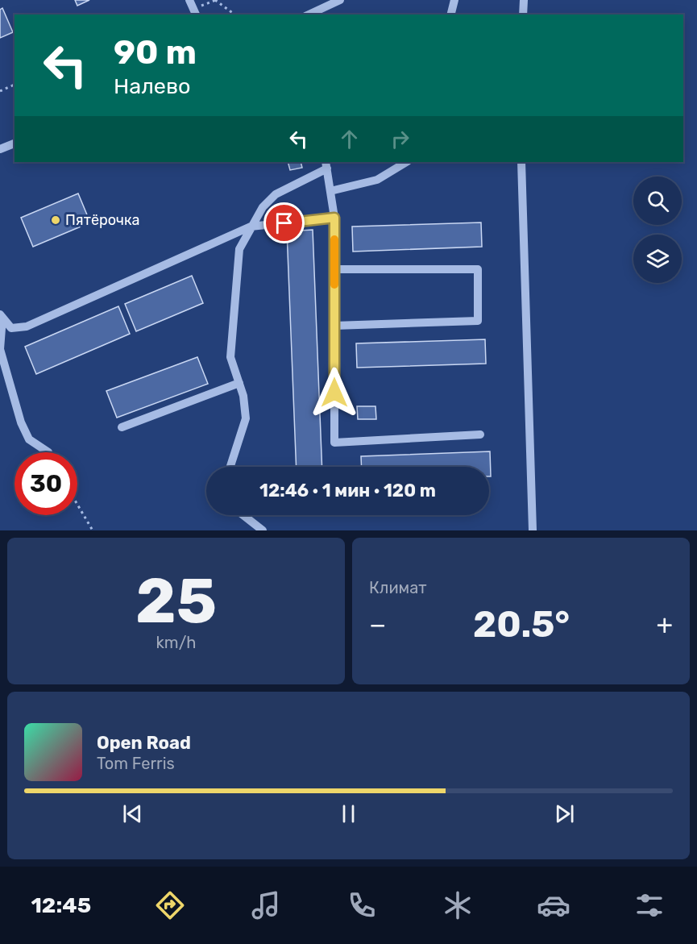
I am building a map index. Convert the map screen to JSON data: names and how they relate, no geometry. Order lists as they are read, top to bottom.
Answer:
{
  "places": ["Пятёрочка"],
  "page": {
    "turn": ["90 m", "Налево"],
    "limit": "30",
    "trip": "12:46 · 1 мин · 120 m",
    "tile": [
      ["25", "km/h"],
      "Климат"
    ],
    "heat": ["−", "20.5°", "+"],
    "song": ["Open Road", "Tom Ferris"],
    "tabs": "12:45"
  }
}
